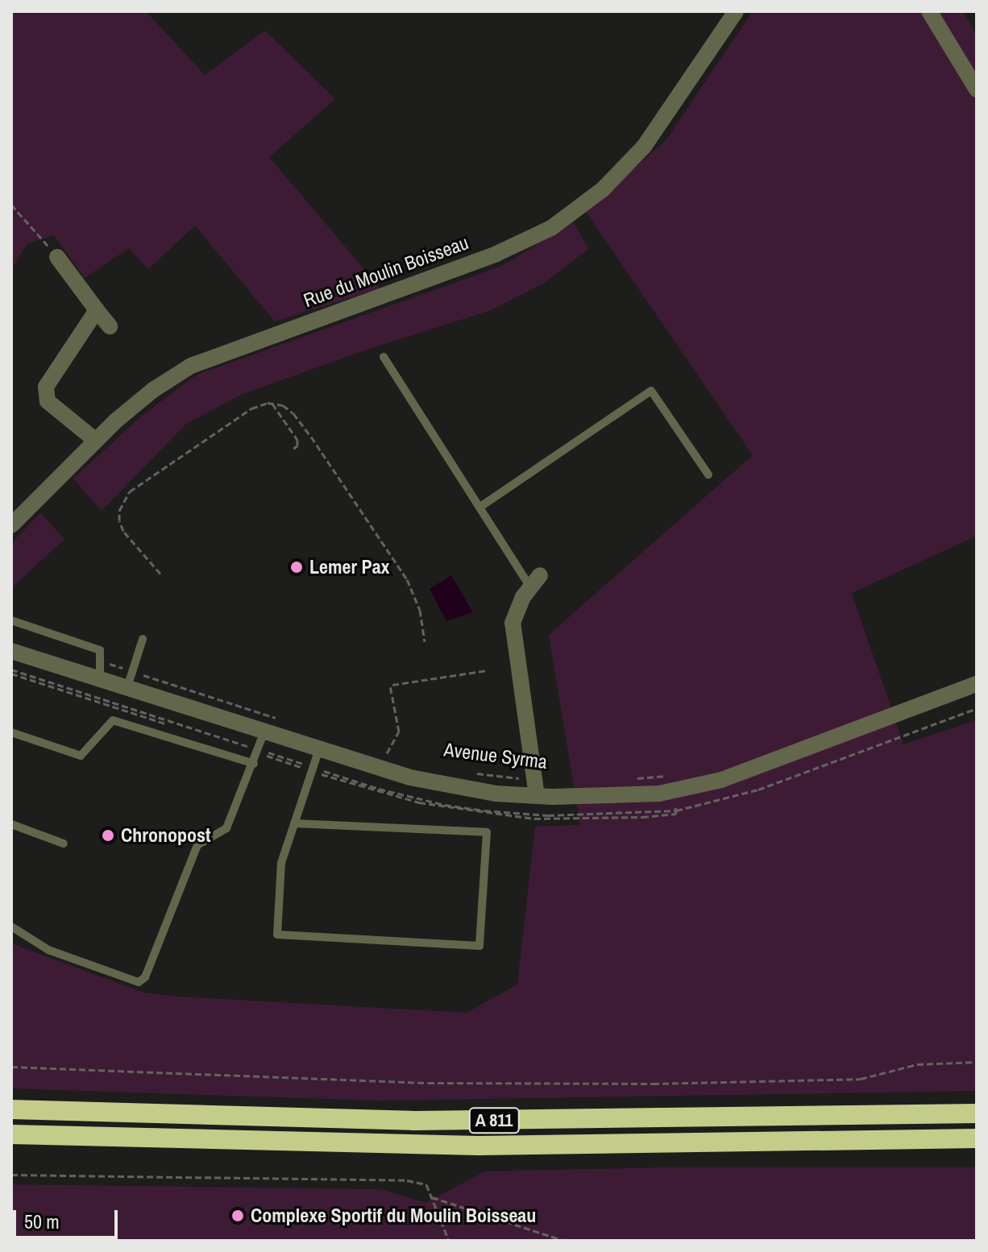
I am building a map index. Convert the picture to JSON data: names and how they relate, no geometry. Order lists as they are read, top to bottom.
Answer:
{
  "streets": {
    "highway": ["A 811"],
    "street": ["Rue du Moulin Boisseau", "Avenue Syrma"]
  },
  "places": ["Lemer Pax", "Chronopost", "Complexe Sportif du Moulin Boisseau"],
  "scale_bar": "50 m"
}
